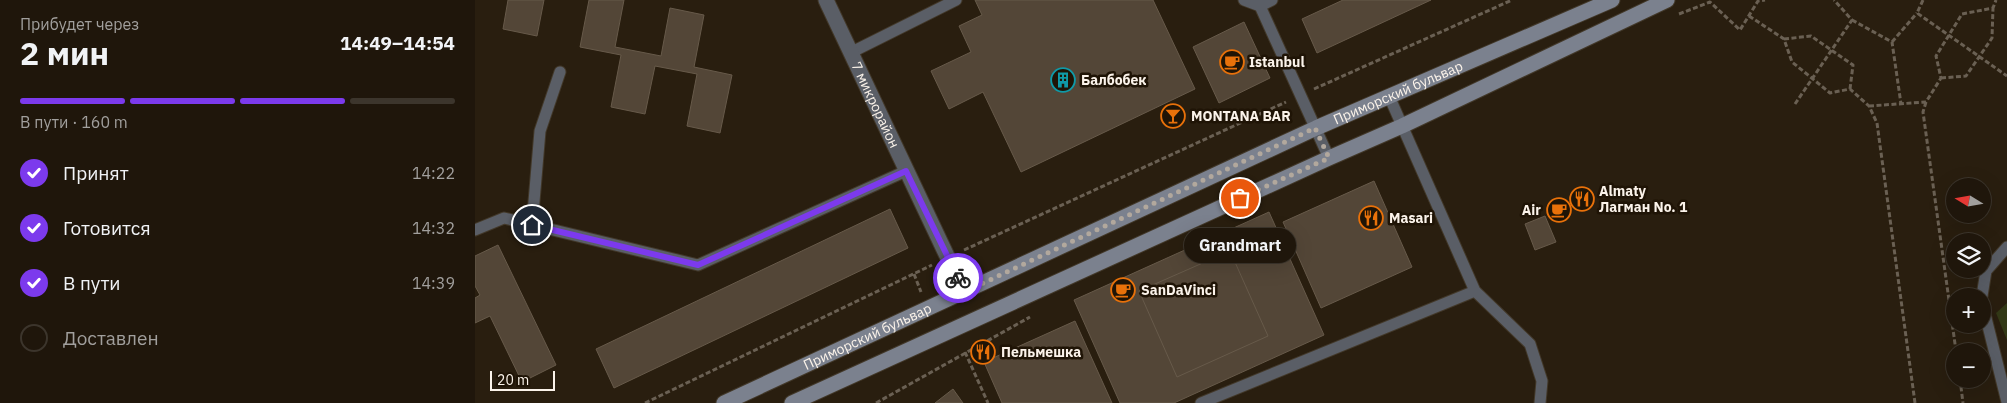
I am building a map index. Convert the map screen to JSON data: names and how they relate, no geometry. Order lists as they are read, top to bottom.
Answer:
{
  "streets": {
    "street": ["Приморский бульвар", "7 микрорайон"]
  },
  "crossings": [
    ["Приморский бульвар", "7 микрорайон"]
  ],
  "places": {
    "cafe": ["Istanbul", "Air", "SanDaVinci"],
    "building": ["Балбобек"],
    "bar": ["MONTANA BAR"],
    "other": ["Grandmart"],
    "restaurant": ["Almaty Лагман No. 1", "Masari", "Пельмешка"]
  },
  "scale_bar": "20 m",
  "north": "left",
  "page": {
    "heading": ["2 мин", "Прибудет через", "14:49–14:54"],
    "bar": "В пути · 160 m",
    "list": [
      ["Принят", "14:22"],
      ["Готовится", "14:32"],
      ["В пути", "14:39"],
      "Доставлен"
    ],
    "map_buttons": ["+", "−"],
    "bubble": "Grandmart",
    "scale": "20 m"
  }
}
